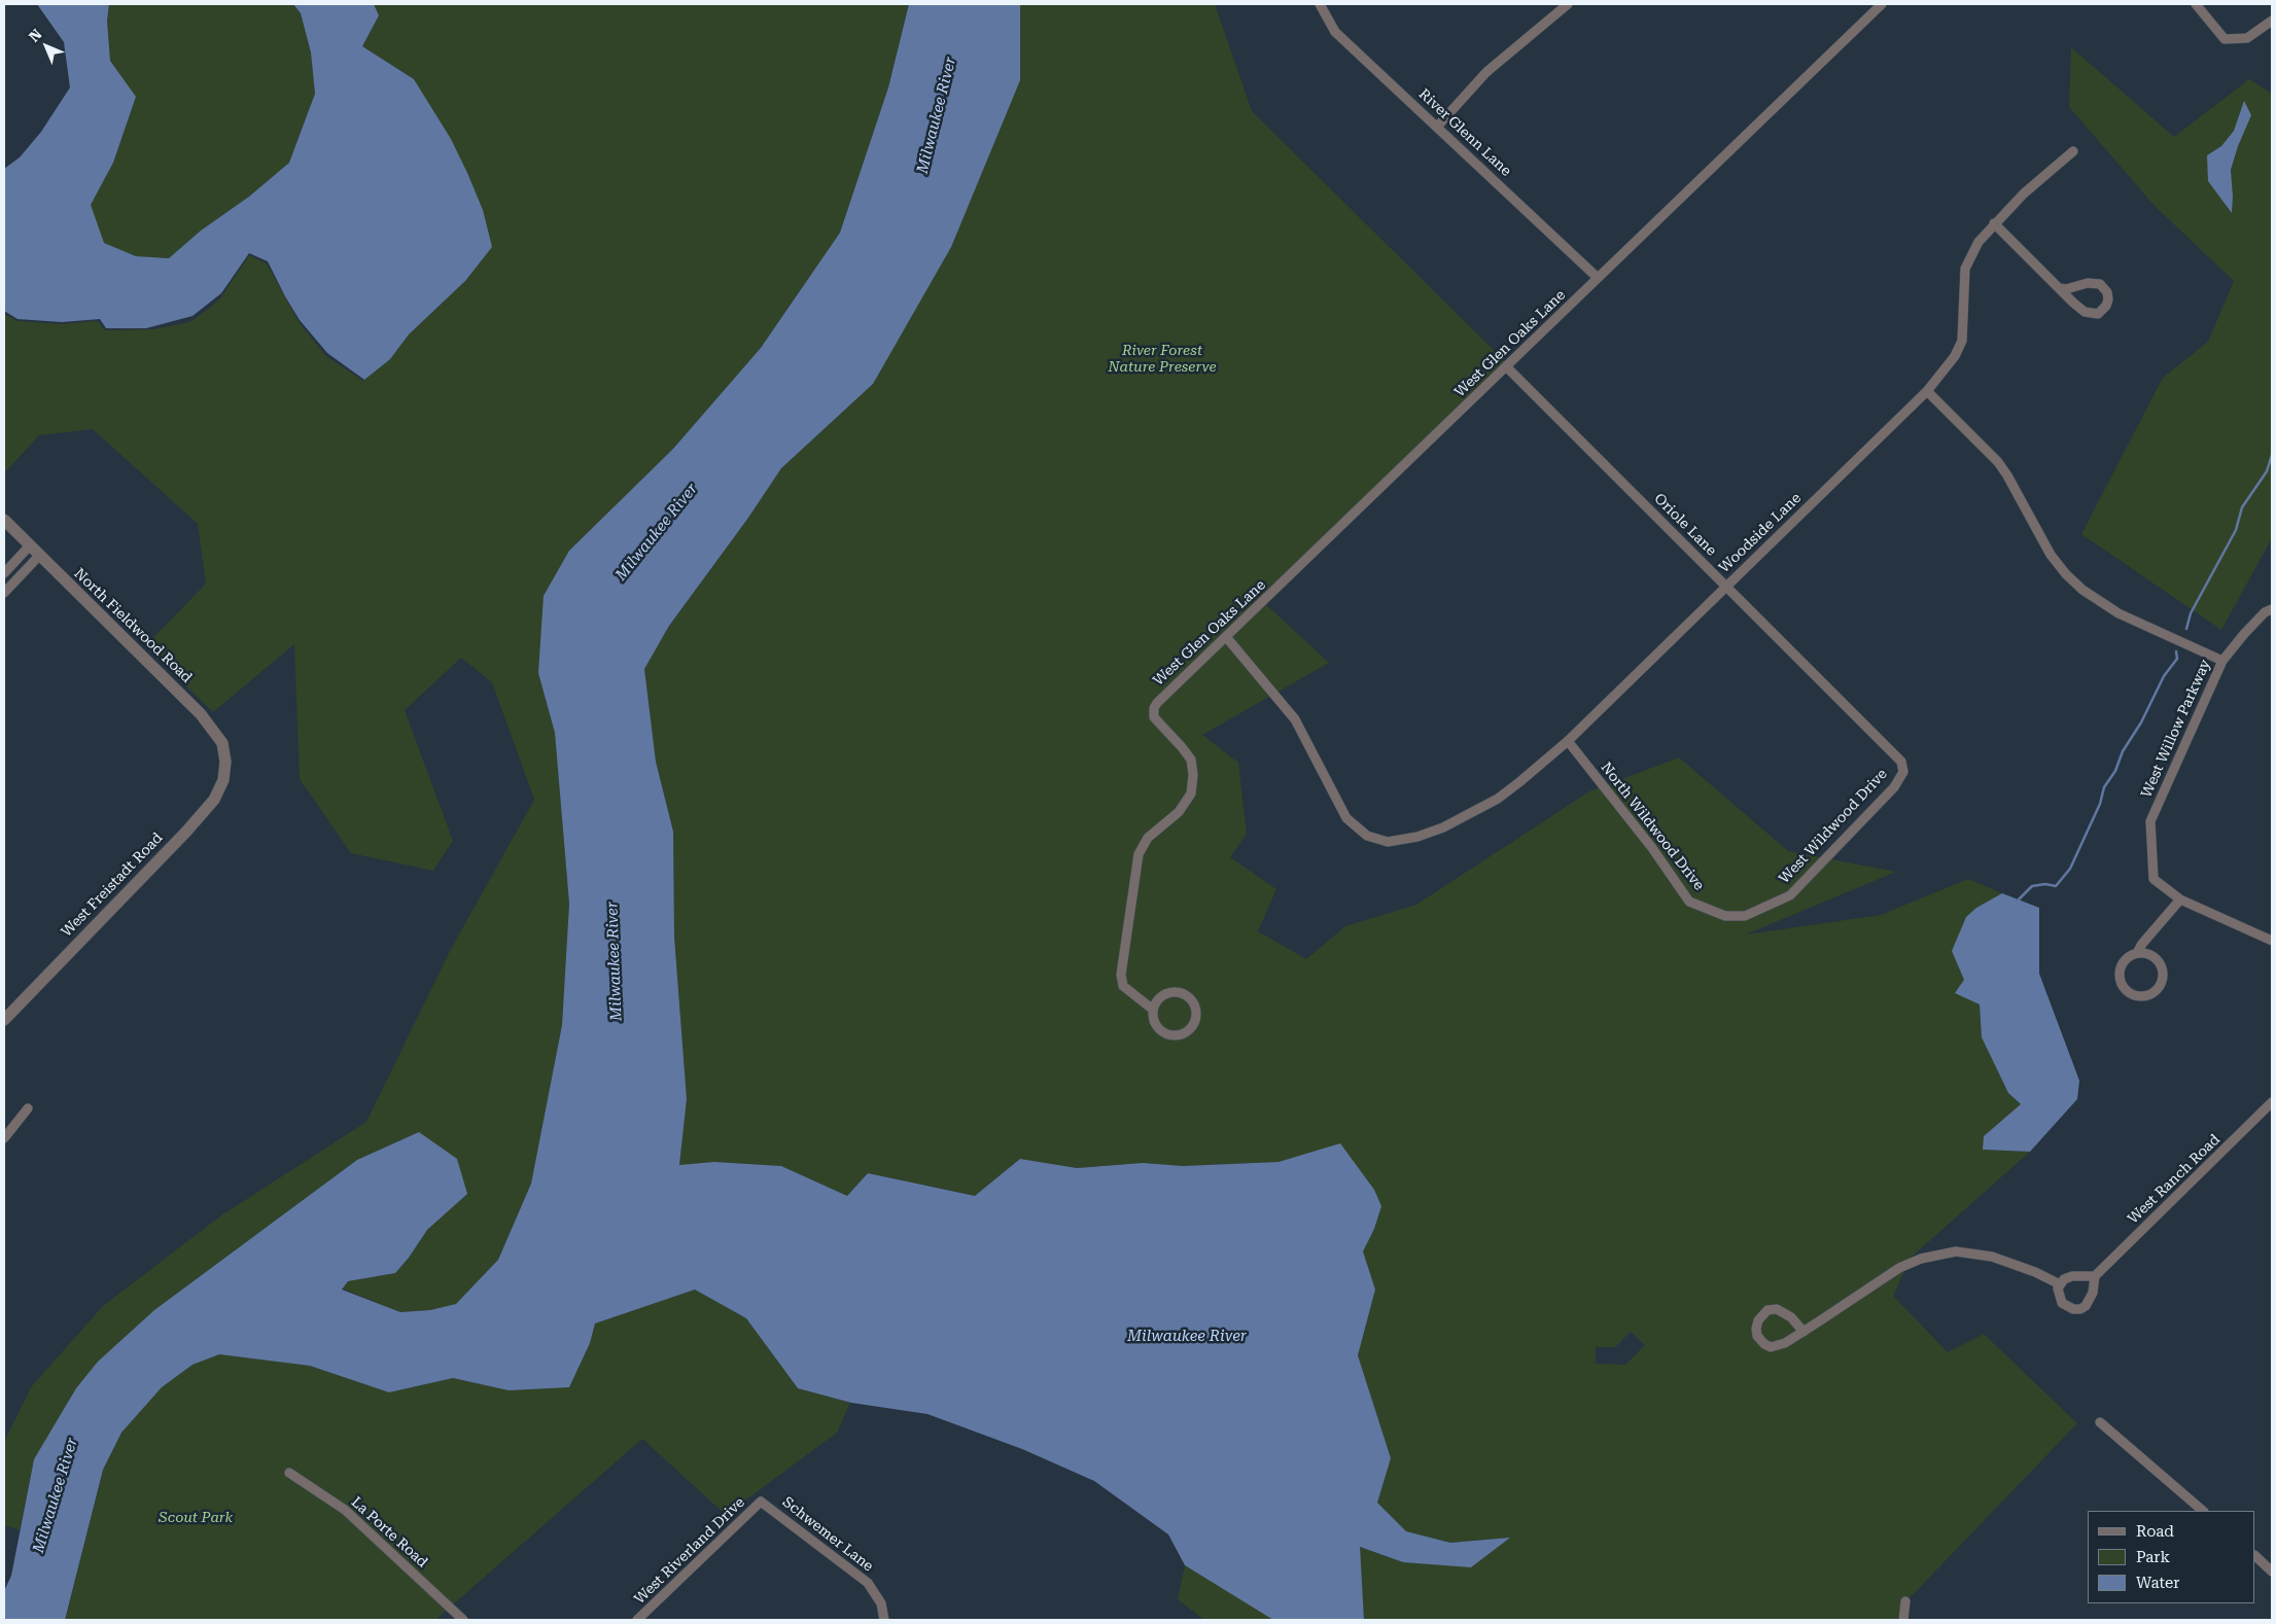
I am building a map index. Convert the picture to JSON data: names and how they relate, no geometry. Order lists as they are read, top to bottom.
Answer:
{
  "streets": {
    "street": [
      "River Glenn Lane",
      "West Glen Oaks Lane",
      "Oriole Lane",
      "Woodside Lane",
      "North Fieldwood Road",
      "West Willow Parkway",
      "North Wildwood Drive",
      "West Wildwood Drive",
      "West Freistadt Road",
      "West Ranch Road",
      "La Porte Road",
      "Schwemer Lane",
      "West Riverland Drive"
    ]
  },
  "crossings": [
    ["River Glenn Lane", "West Glen Oaks Lane"],
    ["West Glen Oaks Lane", "Oriole Lane"],
    ["West Glen Oaks Lane", "Woodside Lane"],
    ["Oriole Lane", "Woodside Lane"],
    ["Oriole Lane", "West Wildwood Drive"],
    ["Woodside Lane", "North Wildwood Drive"],
    ["North Fieldwood Road", "West Freistadt Road"],
    ["North Wildwood Drive", "West Wildwood Drive"],
    ["Schwemer Lane", "West Riverland Drive"]
  ],
  "water": ["Milwaukee River"],
  "parks": ["River Forest Nature Preserve", "Scout Park"],
  "legend": ["Road", "Park", "Water"],
  "north": "top left"
}
